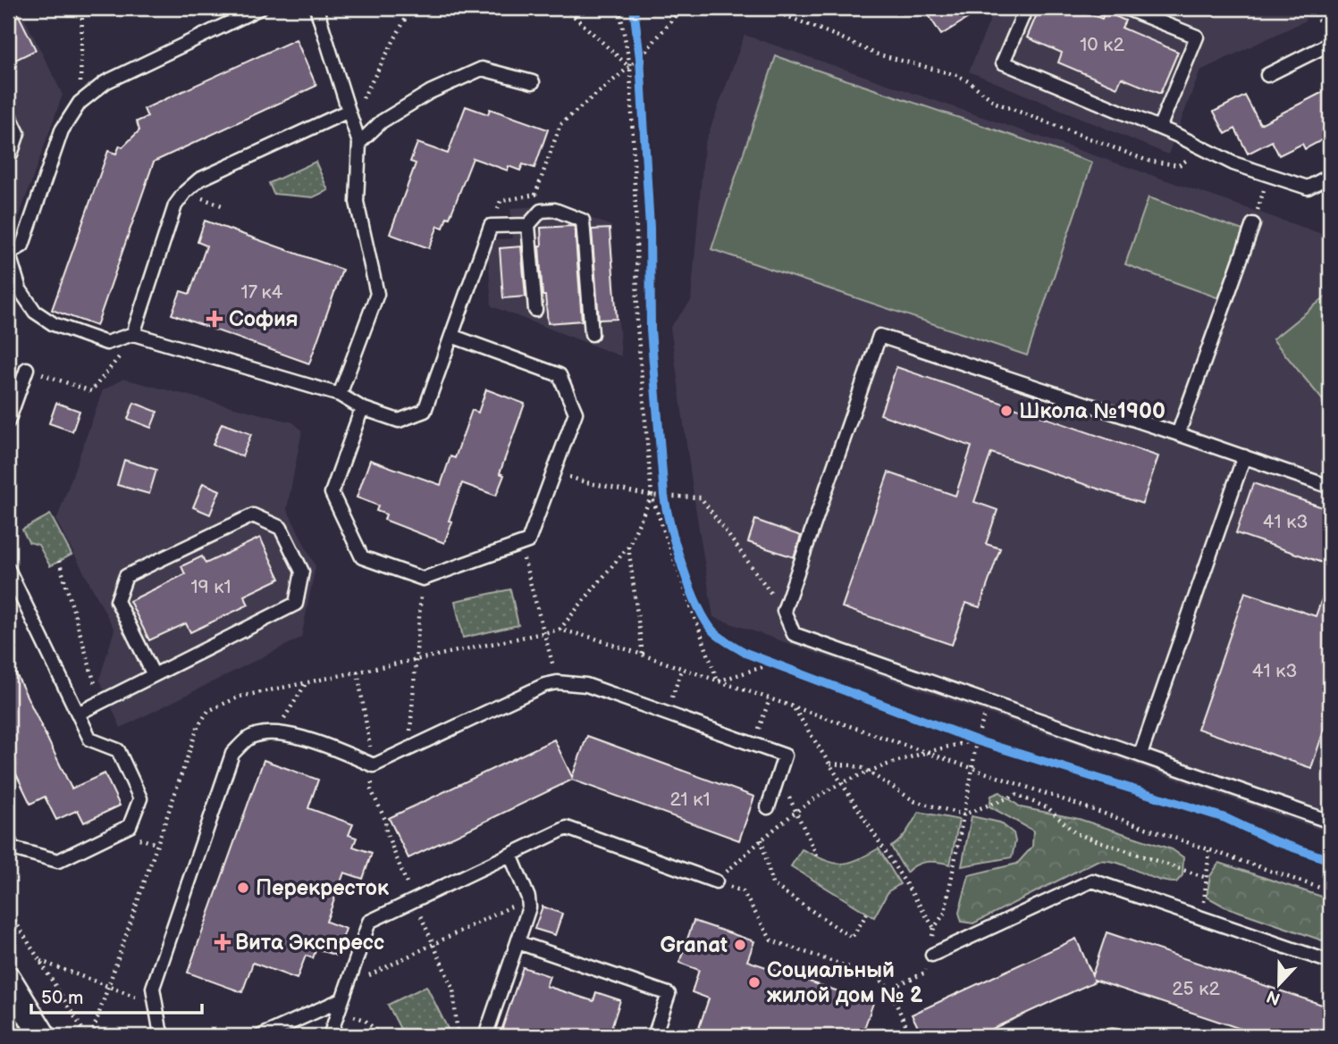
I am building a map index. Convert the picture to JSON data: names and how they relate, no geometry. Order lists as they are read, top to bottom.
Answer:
{
  "places": {
    "health": ["София", "Вита Экспресс"],
    "other": [
      "Школа №1900",
      "Перекресток",
      "Granat",
      "Социальный жилой дом № 2"
    ]
  },
  "house_numbers": [
    "10 к2",
    "17 к4",
    "41 к3",
    "19 к1",
    "41 к3",
    "21 к1",
    "25 к2"
  ],
  "scale_bar": "50 m",
  "north": "bottom"
}
